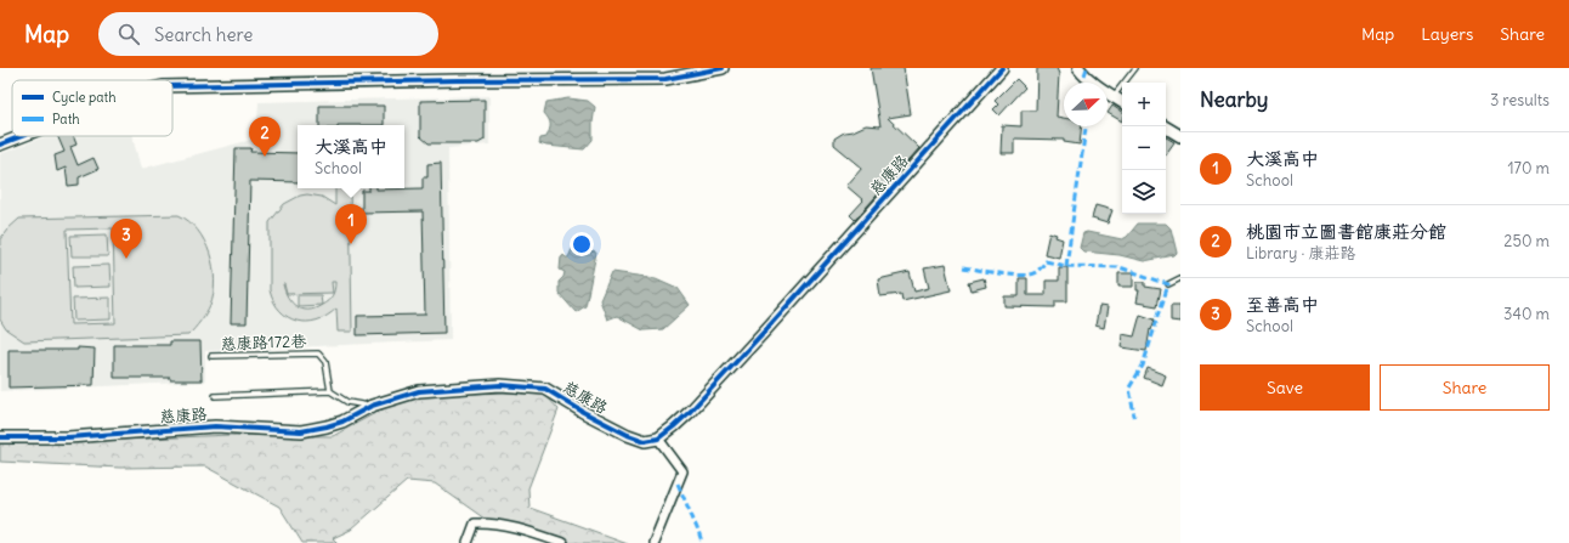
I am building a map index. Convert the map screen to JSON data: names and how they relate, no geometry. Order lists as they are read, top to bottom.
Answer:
{
  "streets": {
    "street": ["慈康路"],
    "lane": ["慈康路172巷"]
  },
  "legend": ["Cycle path", "Path"],
  "north": "top right",
  "page": {
    "header": "Map",
    "search": "Search here",
    "nav": ["Map", "Layers", "Share"],
    "heading": ["Nearby", "3 results"],
    "map_buttons": ["+", "−"],
    "pins": ["2", "1", "3"],
    "popup": ["大溪高中", "School"],
    "list": [
      {
        "mark": "1",
        "name": "大溪高中",
        "note": "School",
        "value": "170 m"
      },
      {
        "mark": "2",
        "name": "桃園市立圖書館康莊分館",
        "note": "Library · 康莊路",
        "value": "250 m"
      },
      {
        "mark": "3",
        "name": "至善高中",
        "note": "School",
        "value": "340 m"
      }
    ],
    "buttons": ["Save", "Share"]
  }
}
